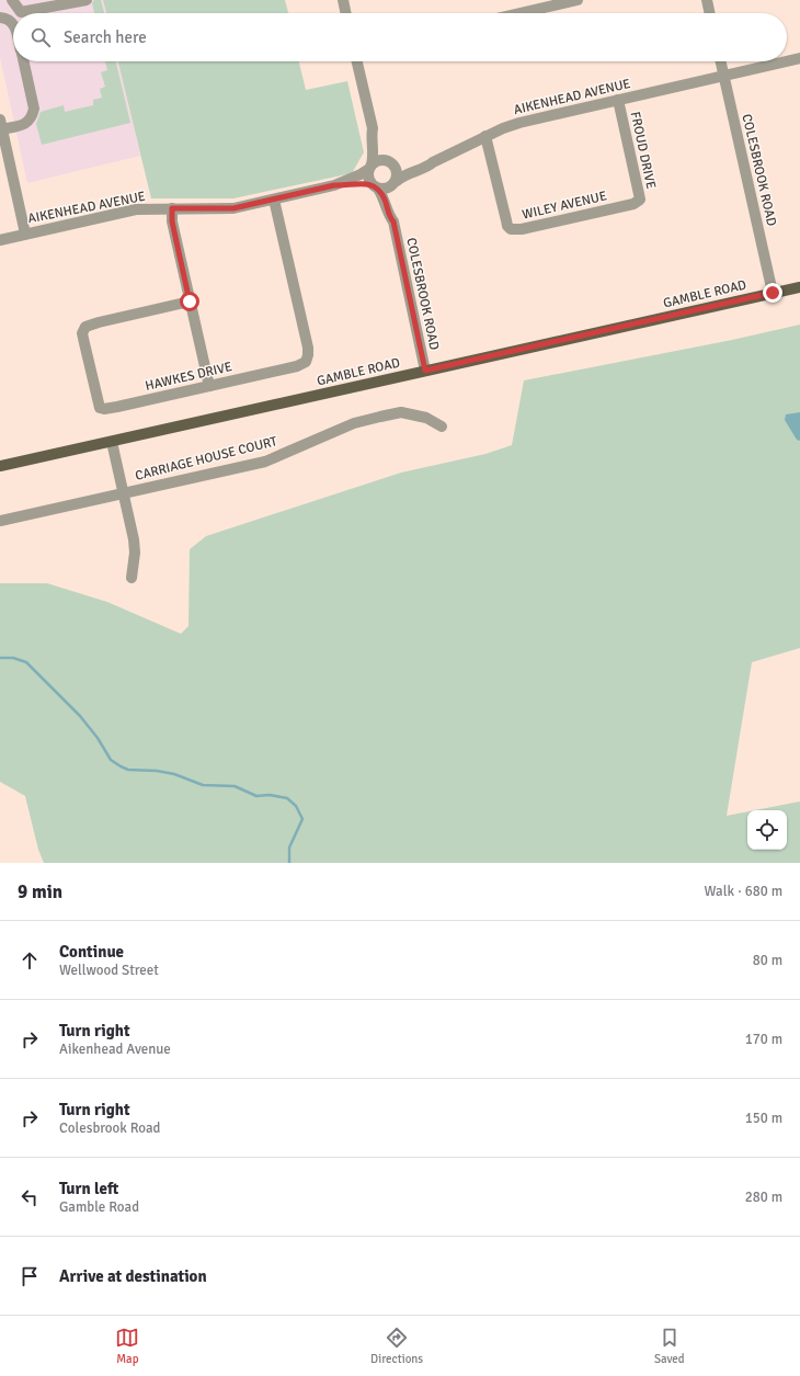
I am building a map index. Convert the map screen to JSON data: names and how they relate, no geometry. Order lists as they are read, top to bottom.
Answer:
{
  "streets": {
    "main road": ["GAMBLE ROAD"],
    "street": [
      "AIKENHEAD AVENUE",
      "FROUD DRIVE",
      "COLESBROOK ROAD",
      "WILEY AVENUE",
      "HAWKES DRIVE",
      "CARRIAGE HOUSE COURT"
    ]
  },
  "crossings": [
    ["AIKENHEAD AVENUE", "FROUD DRIVE"],
    ["AIKENHEAD AVENUE", "COLESBROOK ROAD"],
    ["AIKENHEAD AVENUE", "WILEY AVENUE"],
    ["AIKENHEAD AVENUE", "HAWKES DRIVE"],
    ["FROUD DRIVE", "WILEY AVENUE"],
    ["COLESBROOK ROAD", "GAMBLE ROAD"]
  ],
  "page": {
    "search": "Search here",
    "heading": ["9 min", "Walk · 680 m"],
    "list": [
      ["Continue", "Wellwood Street", "80 m"],
      ["Turn right", "Aikenhead Avenue", "170 m"],
      ["Turn right", "Colesbrook Road", "150 m"],
      ["Turn left", "Gamble Road", "280 m"],
      "Arrive at destination"
    ],
    "nav": ["Map", "Directions", "Saved"]
  }
}
